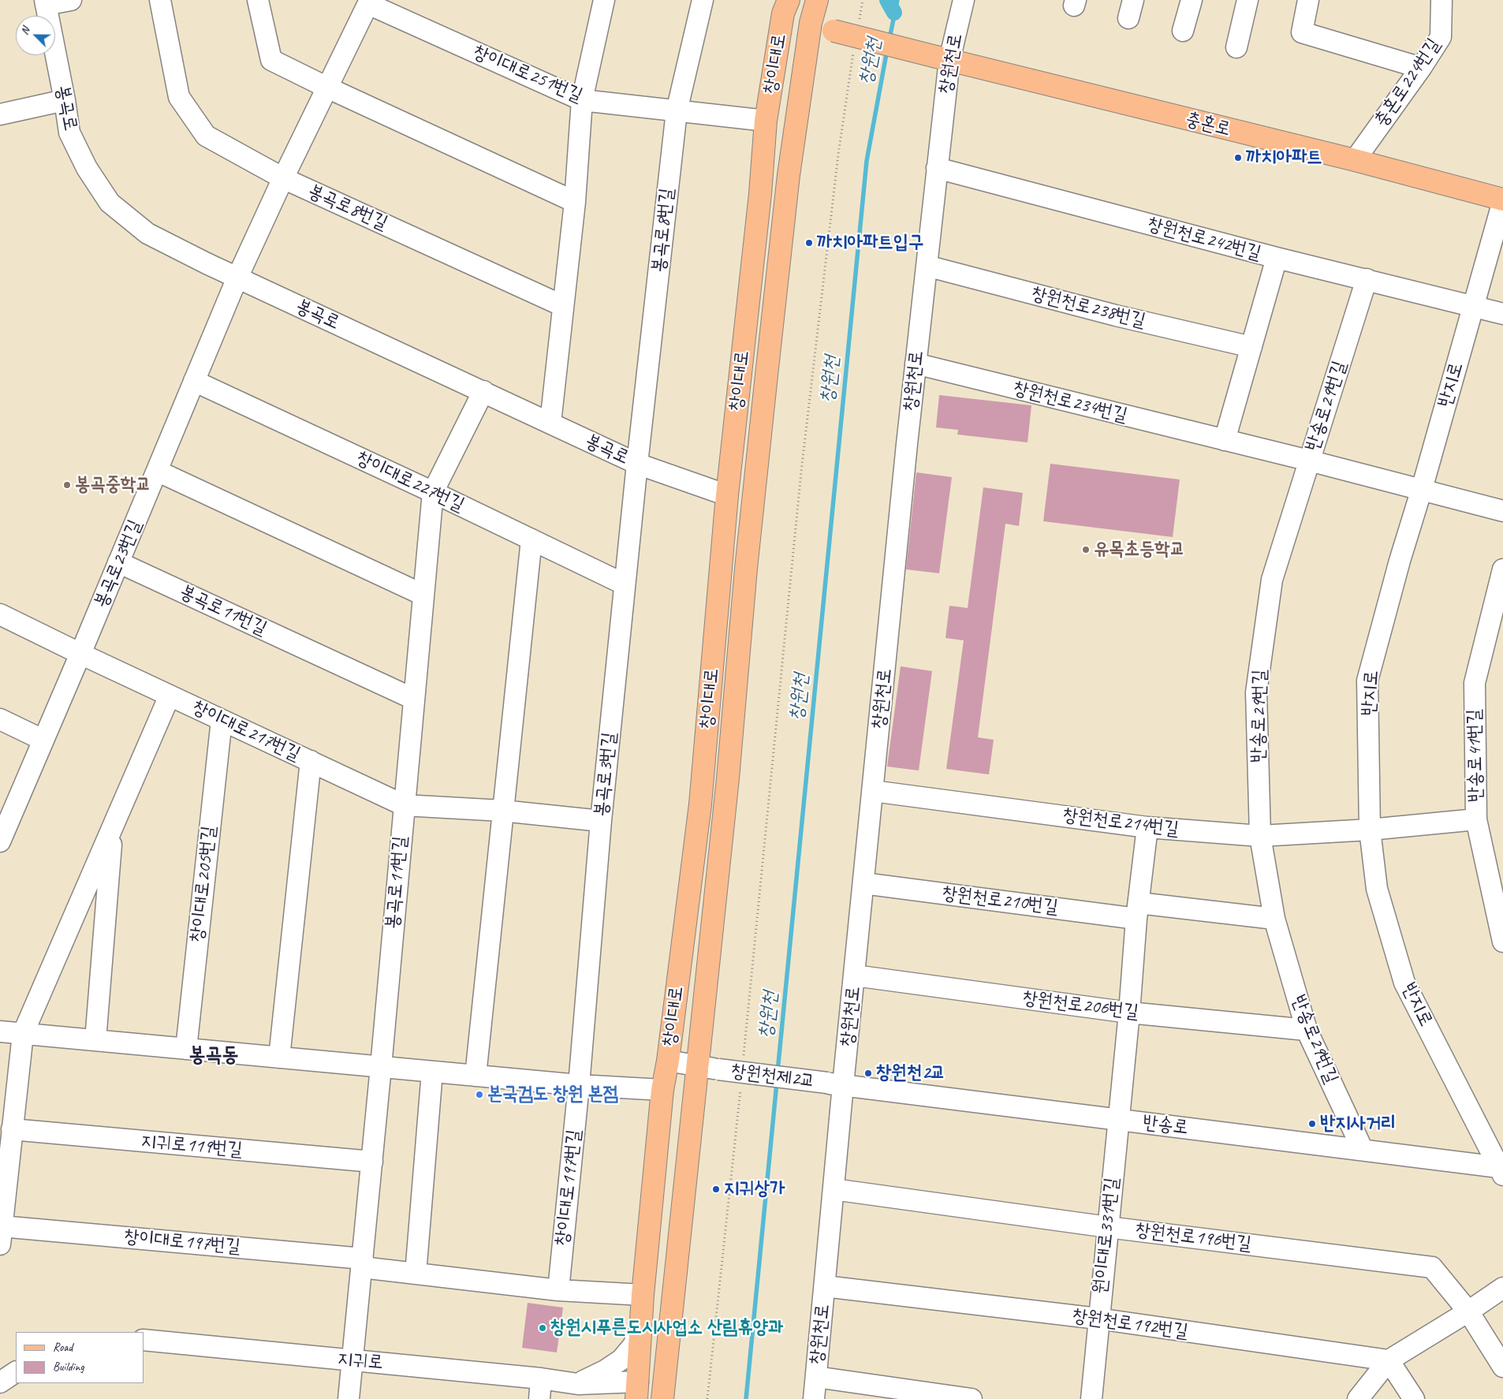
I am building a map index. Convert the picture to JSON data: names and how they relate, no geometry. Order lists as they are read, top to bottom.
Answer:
{
  "streets": {
    "main road": ["창이대로", "충혼로"],
    "street": [
      "창원천로",
      "창이대로251번길",
      "충혼로224번길",
      "봉곡로",
      "봉곡로8번길",
      "창원천로242번길",
      "창원천로238번길",
      "반지로",
      "창원천로234번길",
      "반송로29번길",
      "창이대로227번길",
      "봉곡로23번길",
      "봉곡로11번길",
      "창이대로217번길",
      "반송로41번길",
      "봉곡로3번길",
      "창원천로214번길",
      "창이대로205번길",
      "창원천로210번길",
      "창원천로206번길",
      "창원천제2교",
      "반송로",
      "지귀로119번길",
      "창이대로197번길",
      "원이대로331번길",
      "창원천로196번길",
      "창원천로192번길",
      "지귀로"
    ]
  },
  "crossings": [
    ["창이대로", "창이대로251번길"],
    ["창이대로", "봉곡로"],
    ["창이대로", "충혼로"],
    ["창이대로", "창원천제2교"],
    ["창이대로", "창이대로197번길"],
    ["창이대로", "지귀로"],
    ["창원천로", "충혼로"],
    ["창원천로", "창원천로242번길"],
    ["창원천로", "창원천로238번길"],
    ["창원천로", "창원천로234번길"],
    ["창원천로", "창원천로214번길"],
    ["창원천로", "창원천로210번길"],
    ["창원천로", "창원천로206번길"],
    ["창원천로", "창원천제2교"],
    ["창원천로", "반송로"],
    ["창원천로", "창원천로196번길"],
    ["창원천로", "창원천로192번길"],
    ["창이대로251번길", "봉곡로8번길"],
    ["창이대로251번길", "봉곡로23번길"],
    ["충혼로224번길", "충혼로"],
    ["봉곡로", "봉곡로8번길"],
    ["봉곡로", "봉곡로23번길"],
    ["봉곡로", "봉곡로11번길"],
    ["봉곡로", "봉곡로3번길"],
    ["충혼로", "반지로"],
    ["봉곡로8번길", "봉곡로23번길"],
    ["봉곡로8번길", "봉곡로3번길"],
    ["창원천로242번길", "반지로"],
    ["창원천로242번길", "반송로29번길"],
    ["반지로", "창원천로234번길"],
    ["반지로", "창원천로214번길"],
    ["반지로", "반송로"],
    ["창원천로234번길", "반송로29번길"],
    ["반송로29번길", "창원천로214번길"],
    ["반송로29번길", "창원천로210번길"],
    ["반송로29번길", "창원천로206번길"],
    ["반송로29번길", "반송로"],
    ["창이대로227번길", "봉곡로23번길"],
    ["창이대로227번길", "봉곡로11번길"],
    ["창이대로227번길", "봉곡로3번길"],
    ["봉곡로23번길", "봉곡로11번길"],
    ["봉곡로23번길", "창이대로217번길"],
    ["봉곡로11번길", "창이대로217번길"],
    ["창이대로217번길", "봉곡로3번길"],
    ["창이대로217번길", "창이대로205번길"],
    ["반송로41번길", "창원천로214번길"],
    ["봉곡로3번길", "창이대로197번길"],
    ["창원천로214번길", "원이대로331번길"],
    ["창원천로210번길", "원이대로331번길"],
    ["창원천로206번길", "원이대로331번길"],
    ["창원천제2교", "반송로"],
    ["반송로", "원이대로331번길"],
    ["원이대로331번길", "창원천로196번길"],
    ["원이대로331번길", "창원천로192번길"]
  ],
  "districts": ["봉곡동"],
  "water": ["창원천"],
  "places": [
    "까치아파트",
    "까치아파트입구",
    "봉곡중학교",
    "유목초등학교",
    "창원천2교",
    "본국검도 창원 본점",
    "반지사거리",
    "지귀상가",
    "창원시푸른도시사업소 산림휴양과"
  ],
  "legend": ["Road", "Building"],
  "north": "top left"
}
